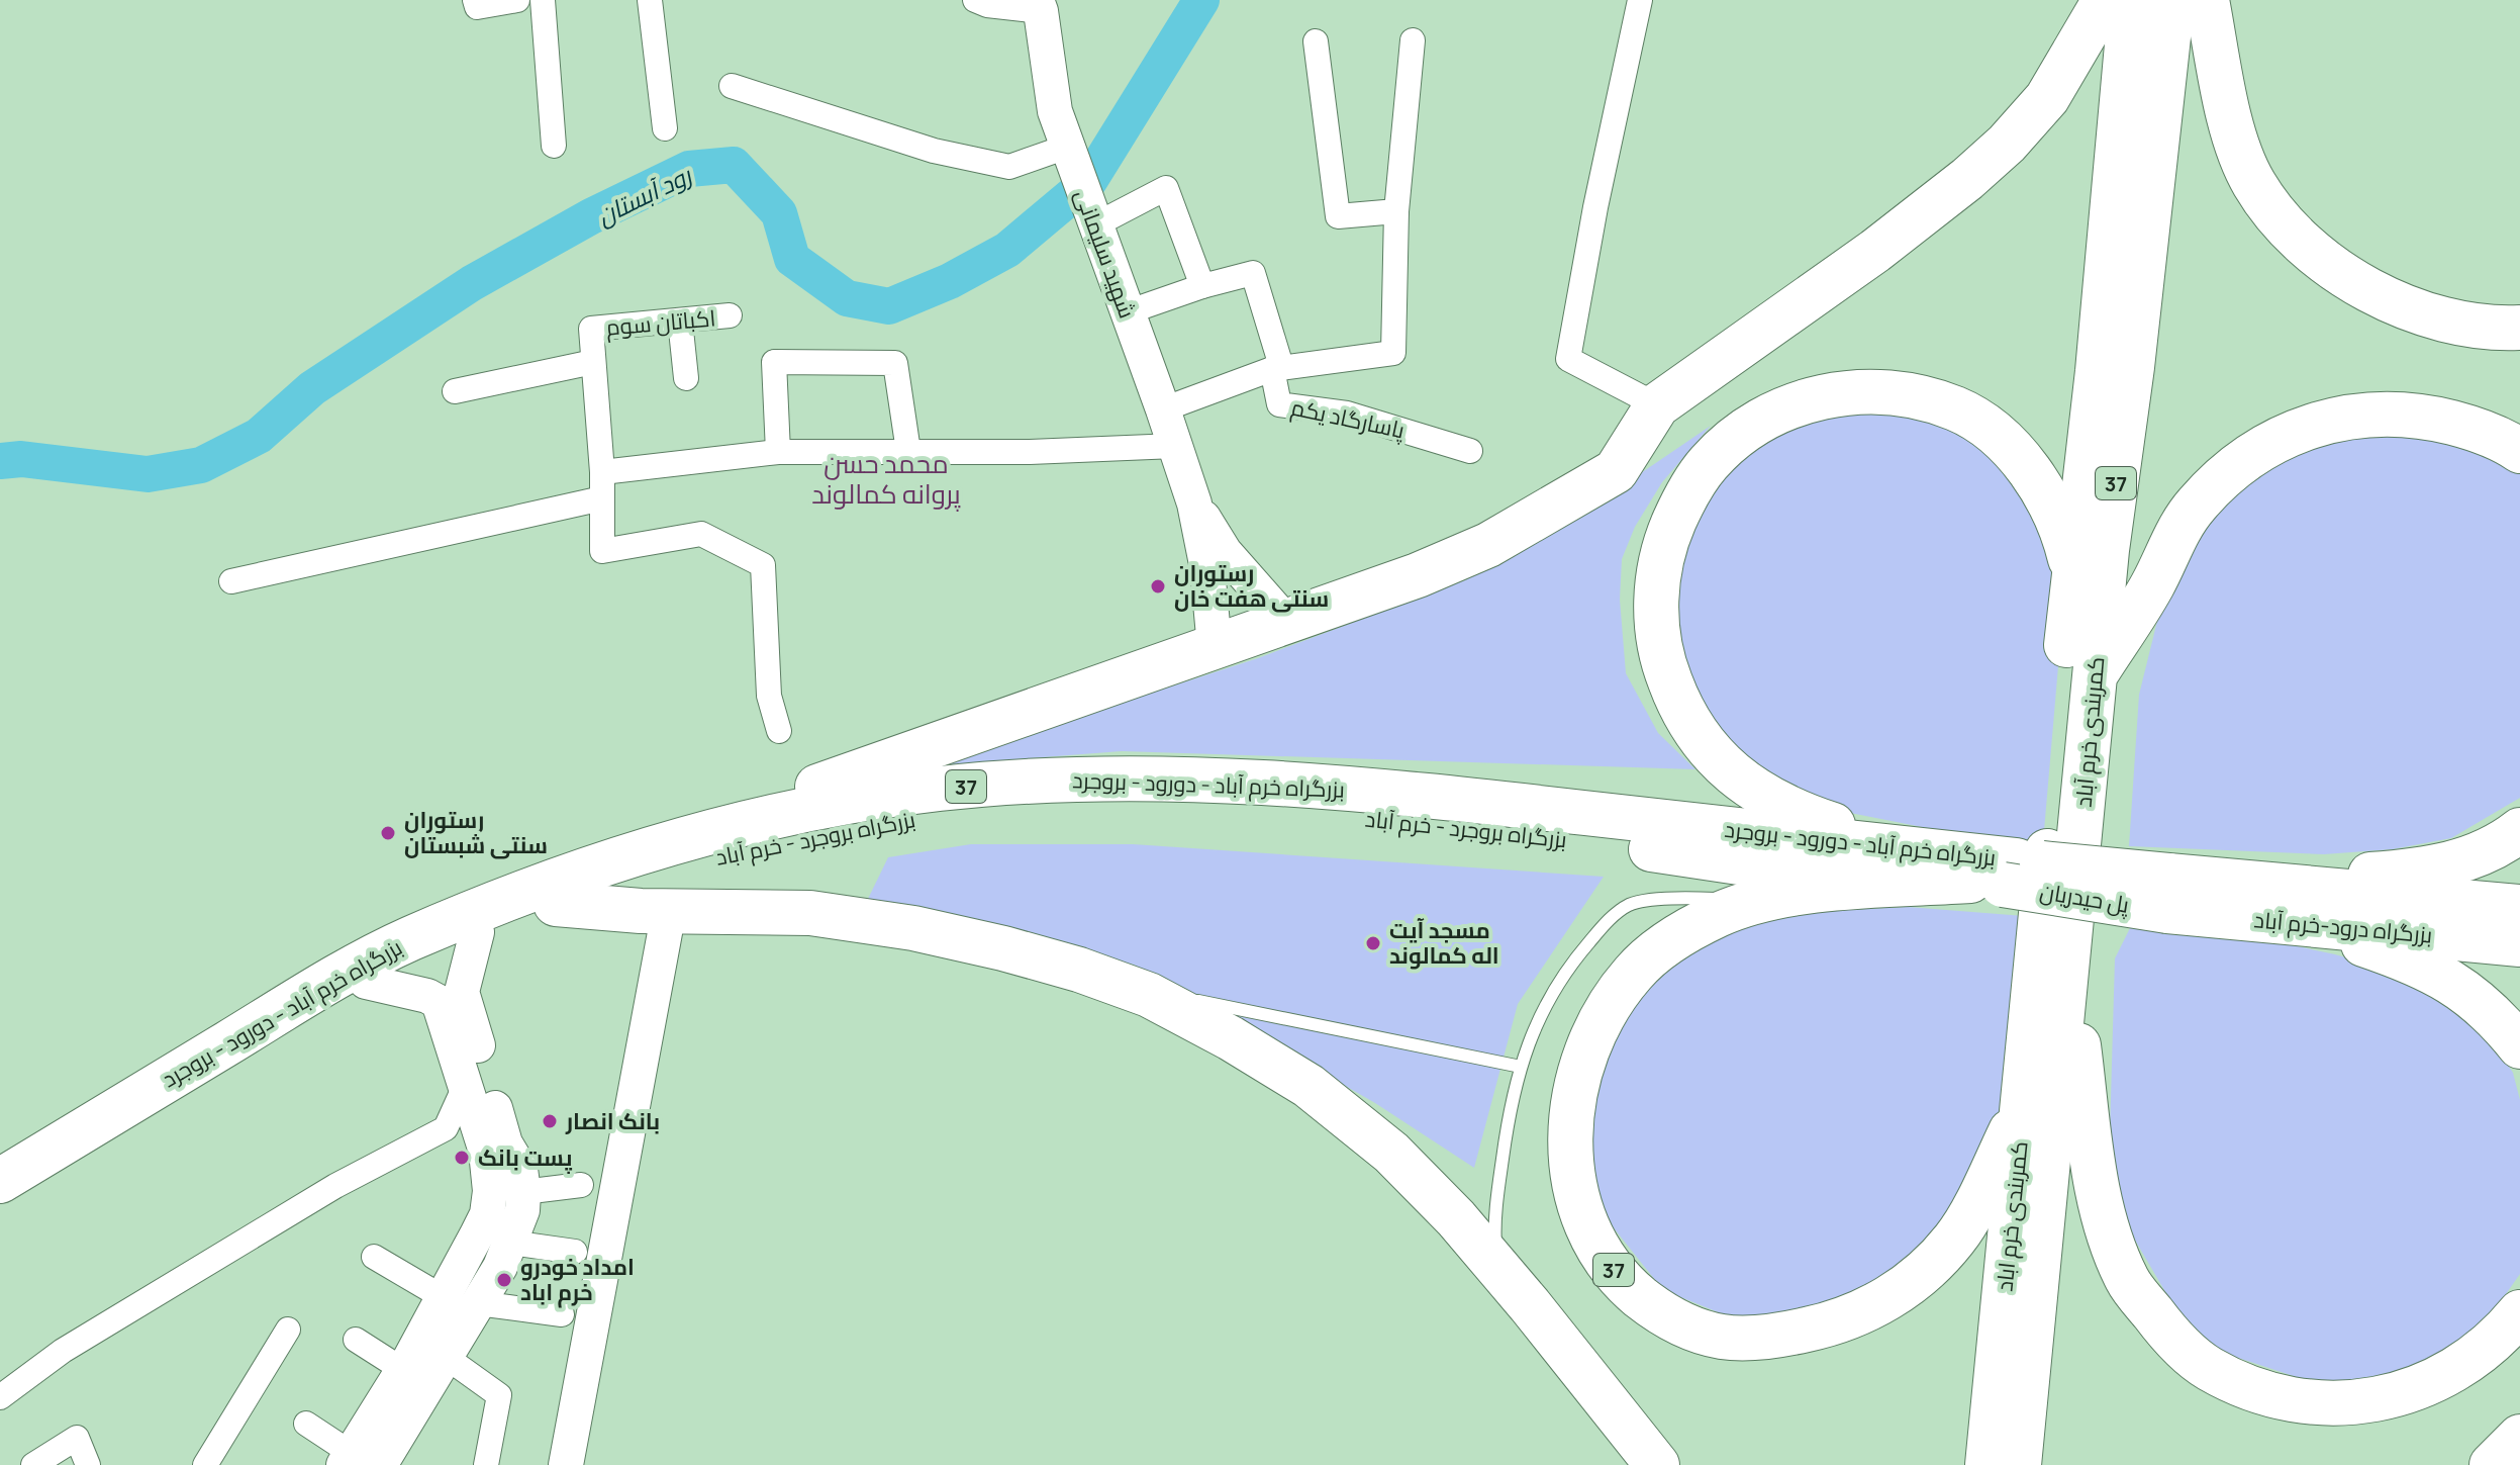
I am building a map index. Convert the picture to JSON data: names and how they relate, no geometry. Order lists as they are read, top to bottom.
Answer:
{
  "streets": {
    "highway": [
      "37",
      "کمربندی خرم آباد",
      "بزرگراه خرم آباد - دورود - بروجرد",
      "بزرگراه بروجرد - خرم آباد",
      "پل حیدریان",
      "بزرگراه درود-خرم آباد",
      "کمربندی خرم اباد"
    ],
    "street": ["شهید سلیمانی", "اکباتان سوم", "پاسارگاد یکم"]
  },
  "crossings": [
    ["شهید سلیمانی", "پاسارگاد یکم"],
    ["شهید سلیمانی", "37"],
    ["37", "کمربندی خرم آباد"],
    ["37", "بزرگراه خرم آباد - دورود - بروجرد"],
    ["37", "بزرگراه بروجرد - خرم آباد"],
    ["37", "پل حیدریان"],
    ["37", "بزرگراه درود-خرم آباد"],
    ["37", "کمربندی خرم اباد"],
    ["کمربندی خرم آباد", "کمربندی خرم اباد"],
    ["بزرگراه خرم آباد - دورود - بروجرد", "بزرگراه بروجرد - خرم آباد"],
    ["بزرگراه خرم آباد - دورود - بروجرد", "پل حیدریان"],
    ["بزرگراه بروجرد - خرم آباد", "پل حیدریان"],
    ["پل حیدریان", "بزرگراه درود-خرم آباد"]
  ],
  "districts": ["محمد حسن پروانه کمالوند"],
  "water": ["رود آبستان"],
  "places": [
    "رستوران سنتی هفت خان",
    "رستوران سنتی شبستان",
    "مسجد آیت اله کمالوند",
    "بانک انصار",
    "پست بانک",
    "امداد خودرو خرم اباد"
  ]
}
